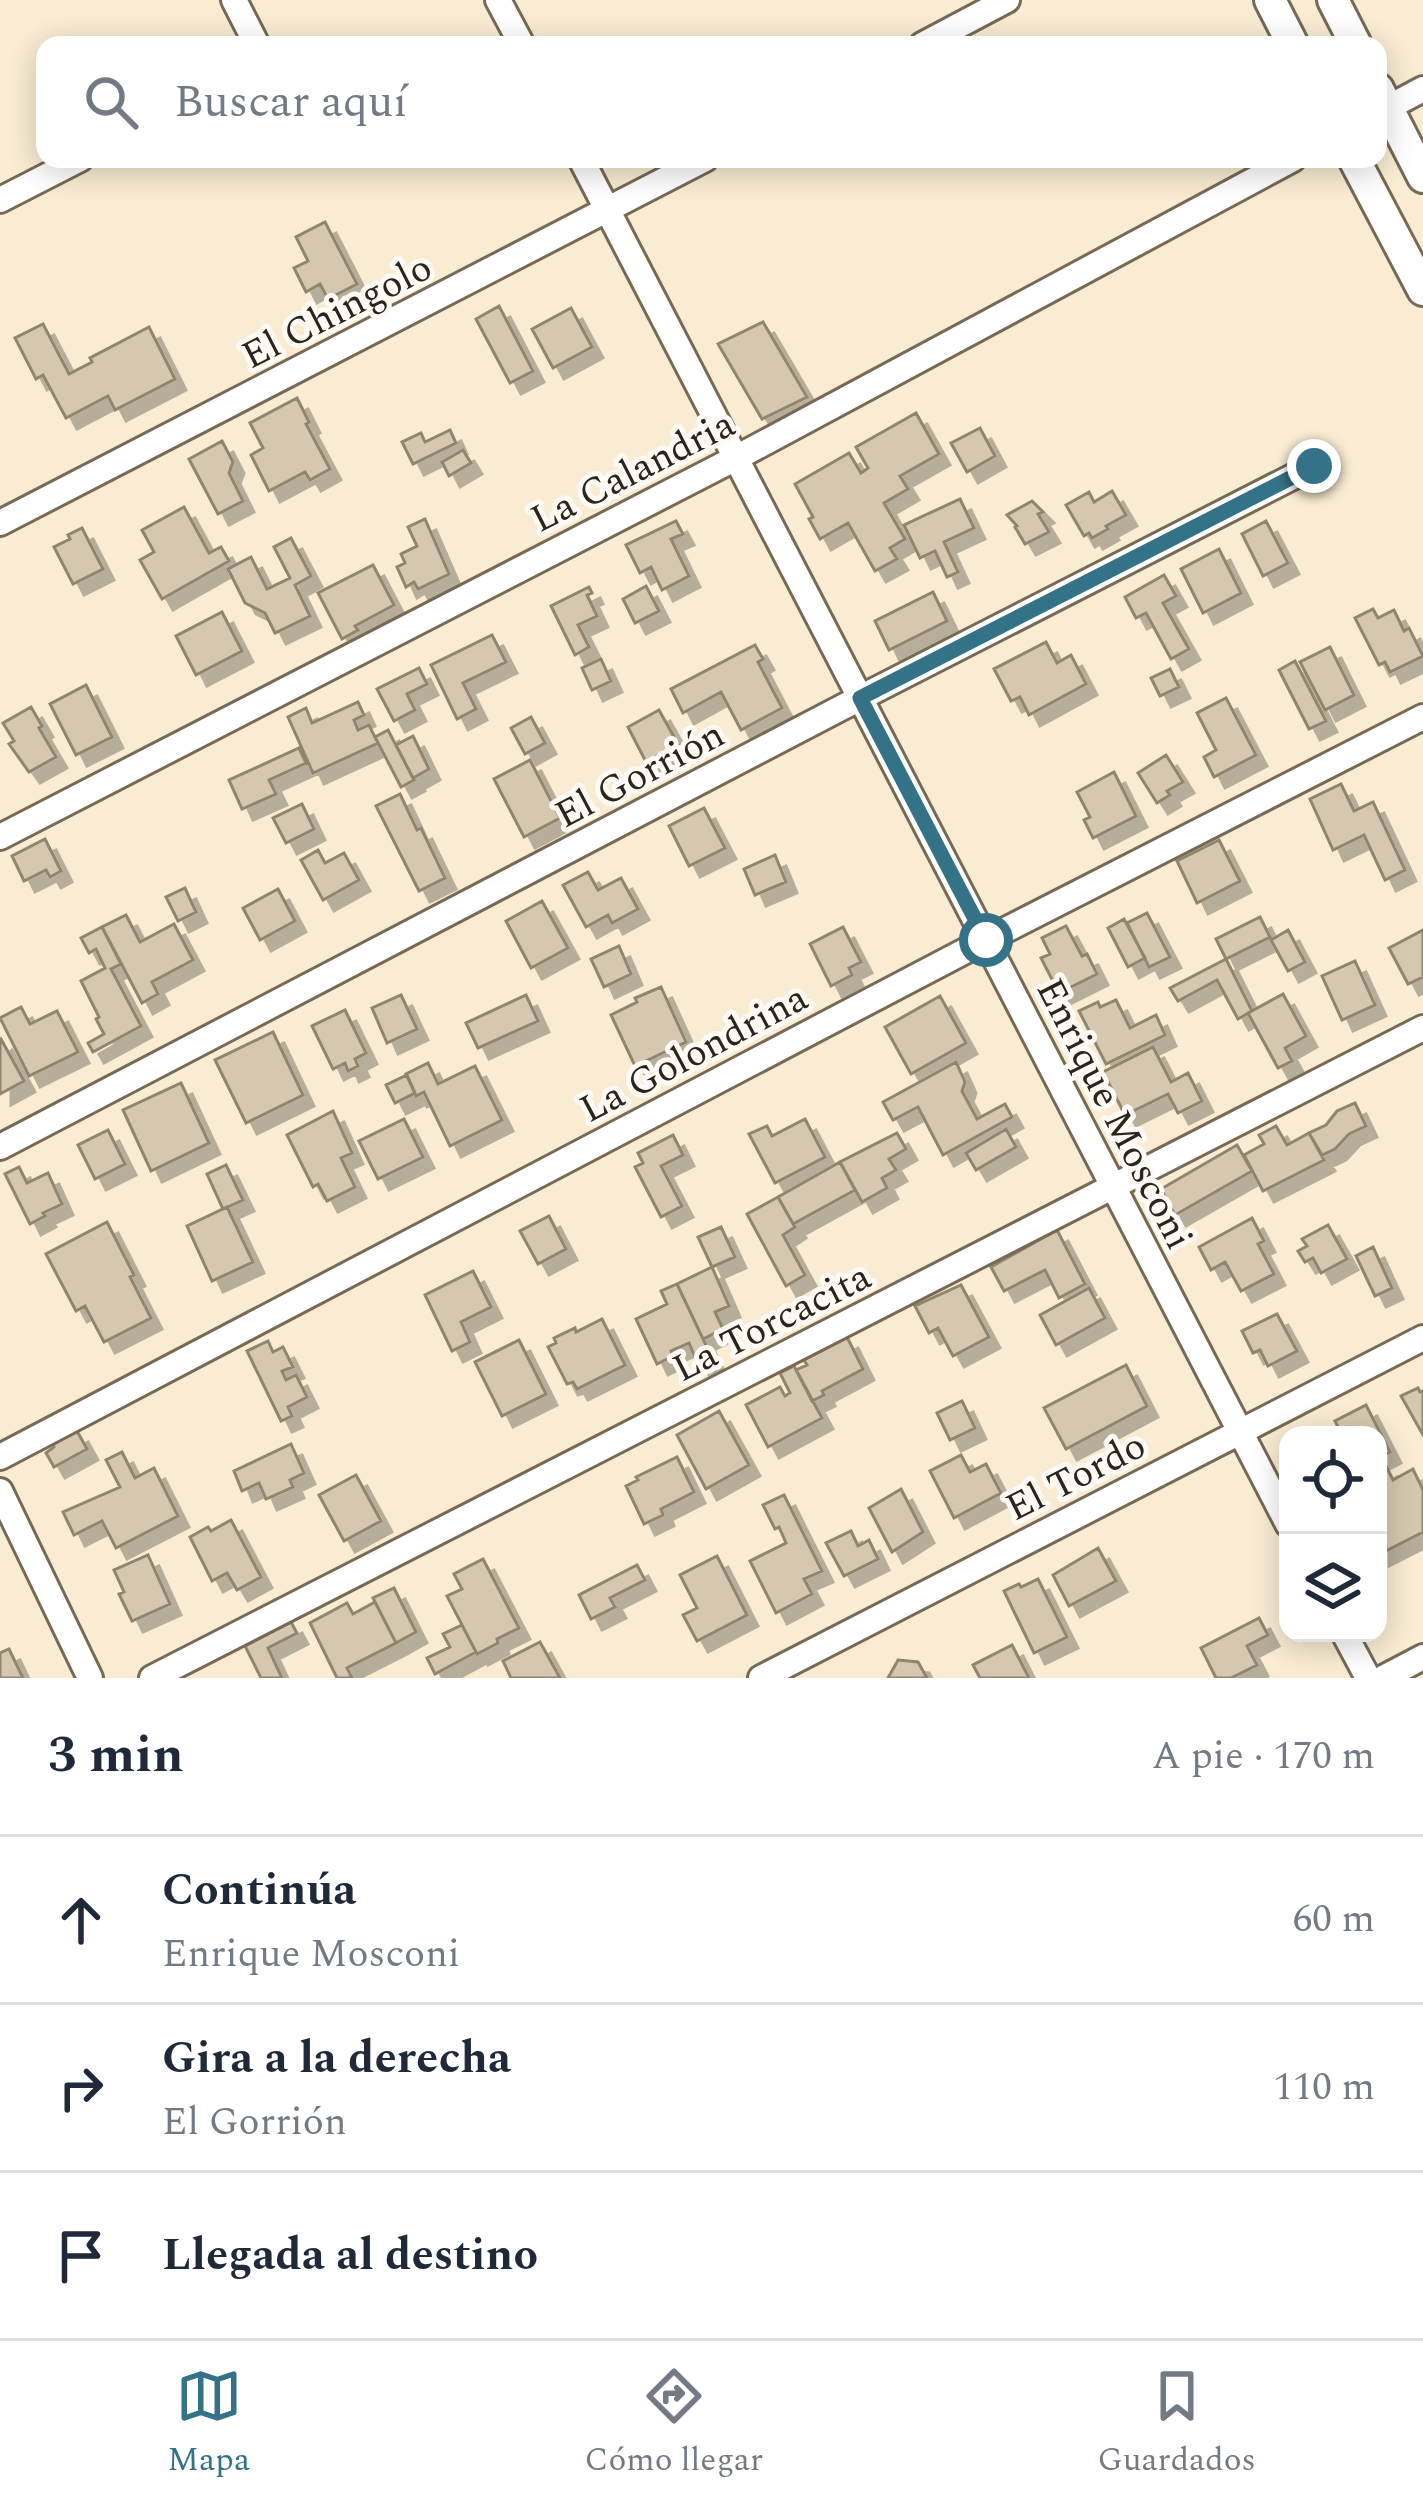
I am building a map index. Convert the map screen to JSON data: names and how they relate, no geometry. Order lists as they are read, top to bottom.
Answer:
{
  "streets": {
    "street": [
      "El Chingolo",
      "La Calandria",
      "El Gorrión",
      "La Golondrina",
      "Enrique Mosconi",
      "La Torcacita",
      "El Tordo"
    ]
  },
  "crossings": [
    ["El Chingolo", "Enrique Mosconi"],
    ["La Calandria", "Enrique Mosconi"],
    ["El Gorrión", "Enrique Mosconi"],
    ["La Golondrina", "Enrique Mosconi"],
    ["Enrique Mosconi", "La Torcacita"],
    ["Enrique Mosconi", "El Tordo"]
  ],
  "page": {
    "search": "Buscar aquí",
    "heading": ["3 min", "A pie · 170 m"],
    "list": [
      ["Continúa", "Enrique Mosconi", "60 m"],
      ["Gira a la derecha", "El Gorrión", "110 m"],
      "Llegada al destino"
    ],
    "nav": ["Mapa", "Cómo llegar", "Guardados"]
  }
}
